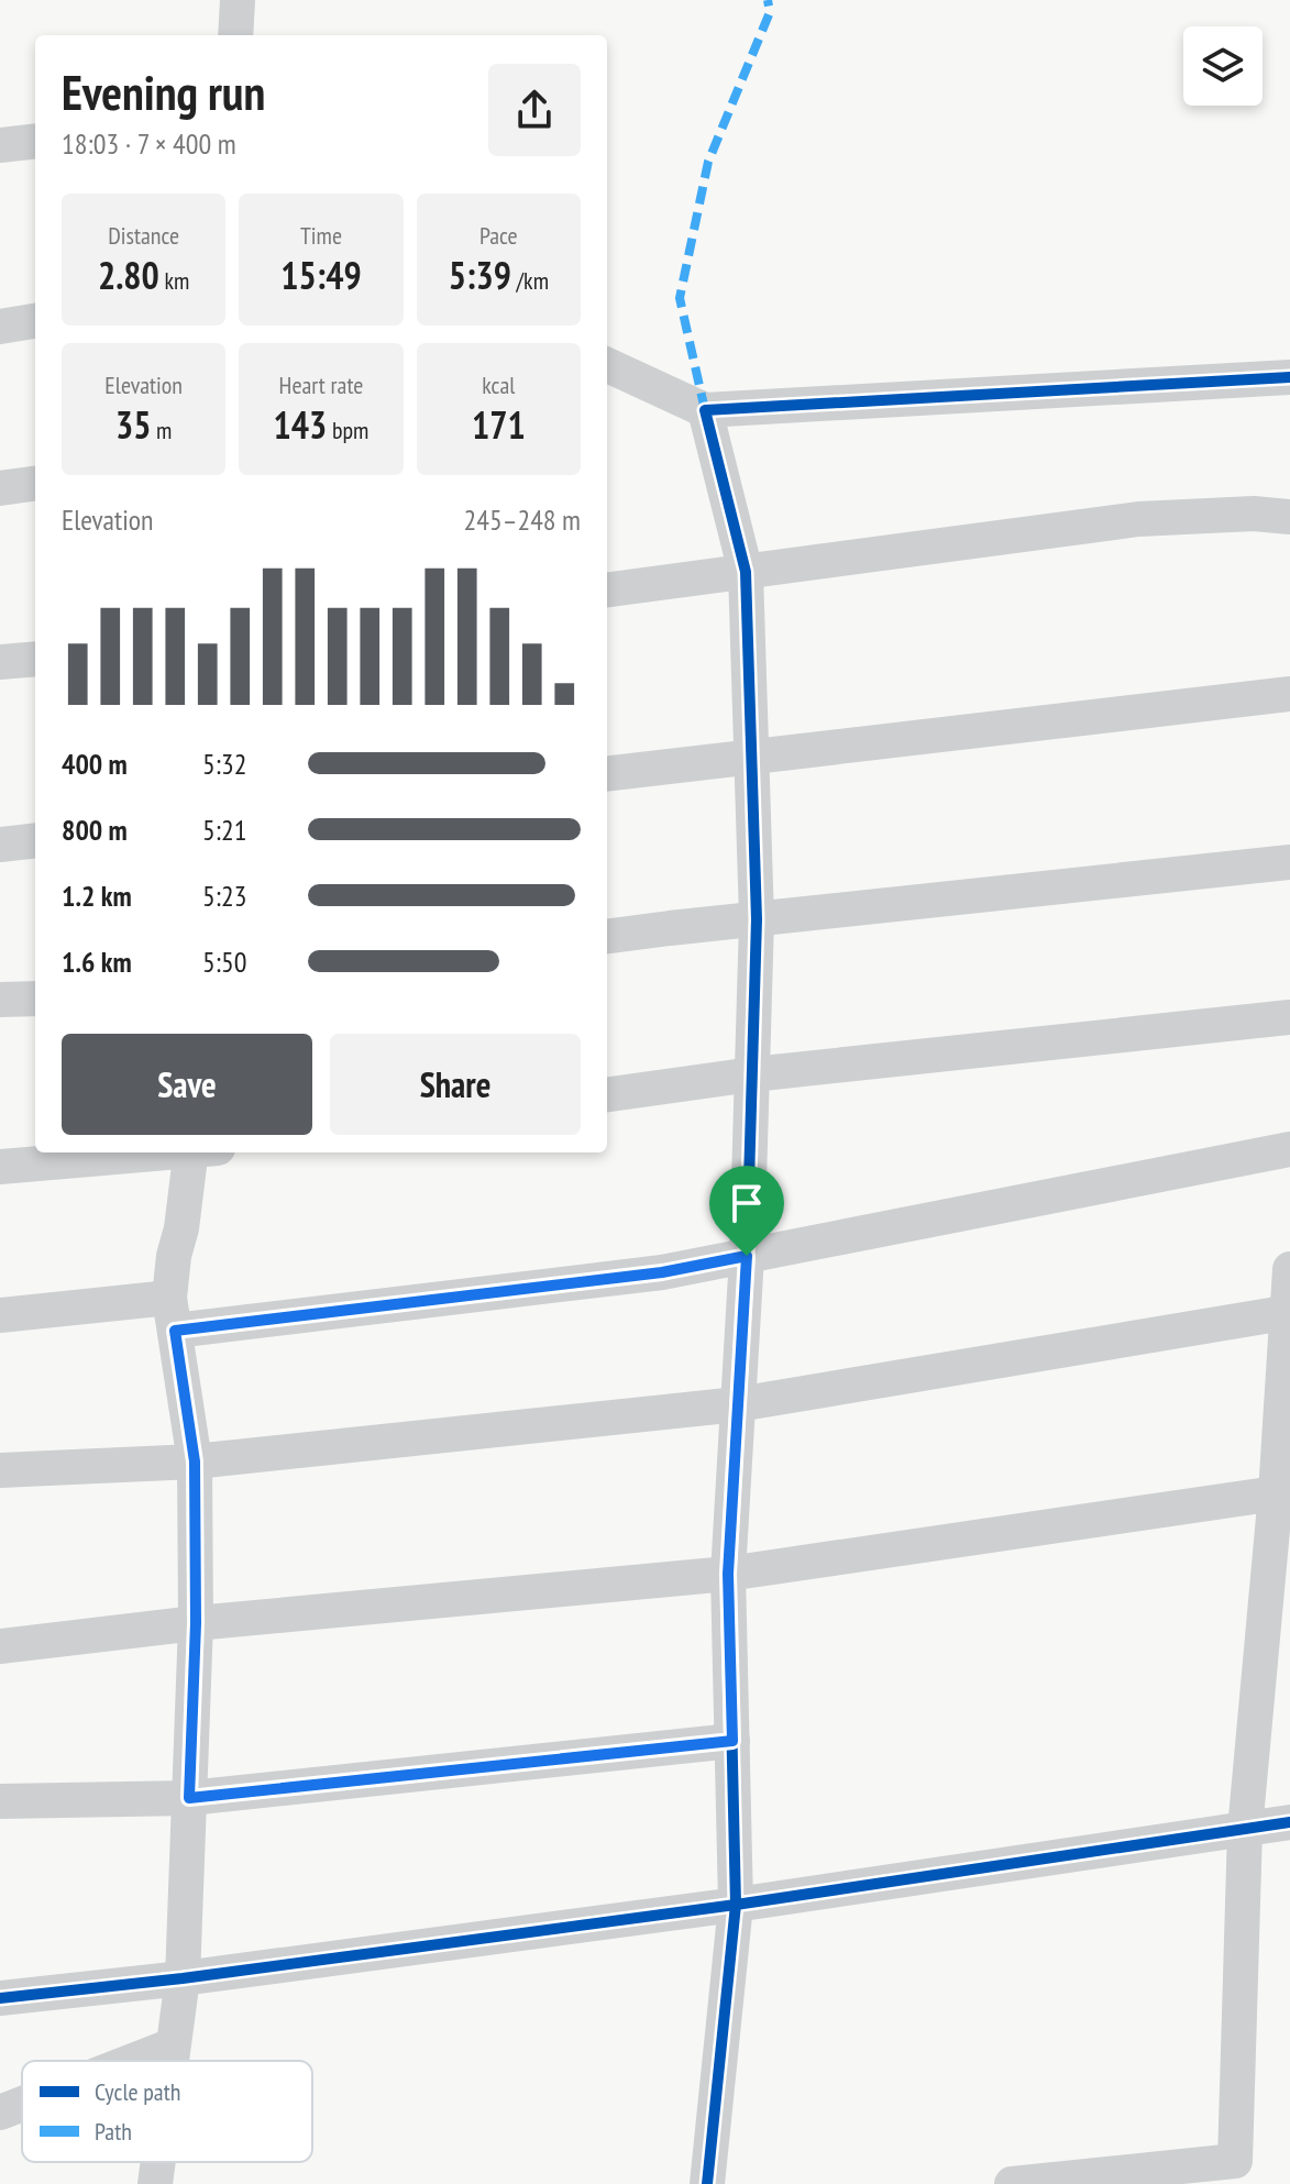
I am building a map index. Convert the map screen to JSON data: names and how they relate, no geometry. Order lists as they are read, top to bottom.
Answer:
{
  "legend": ["Cycle path", "Path"],
  "page": {
    "heading": ["Evening run", "18:03 · 7 × 400 m"],
    "stats": [
      ["Distance", "2.80 km"],
      ["Time", "15:49"],
      ["Pace", "5:39 /km"],
      ["Elevation", "35 m"],
      ["Heart rate", "143 bpm"],
      ["kcal", "171"]
    ],
    "chart": ["Elevation", "245–248 m"],
    "list": [
      {
        "name": "400 m",
        "note": "5:32"
      },
      {
        "name": "800 m",
        "note": "5:21"
      },
      {
        "name": "1.2 km",
        "note": "5:23"
      },
      {
        "name": "1.6 km",
        "note": "5:50"
      }
    ],
    "buttons": ["Save", "Share"]
  }
}
